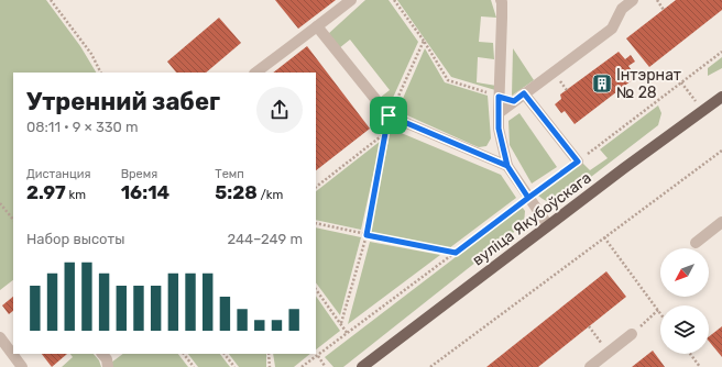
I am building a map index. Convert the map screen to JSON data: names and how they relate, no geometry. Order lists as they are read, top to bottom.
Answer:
{
  "streets": {
    "main road": ["вуліца Якубоўскага"]
  },
  "places": {
    "building": ["Інтэрнат № 28"]
  },
  "north": "bottom left",
  "page": {
    "heading": ["Утренний забег", "08:11 · 9 × 330 m"],
    "stats": [
      ["Дистанция", "2.97 km"],
      ["Время", "16:14"],
      ["Темп", "5:28 /km"]
    ],
    "chart": ["Набор высоты", "244–249 m"]
  }
}
